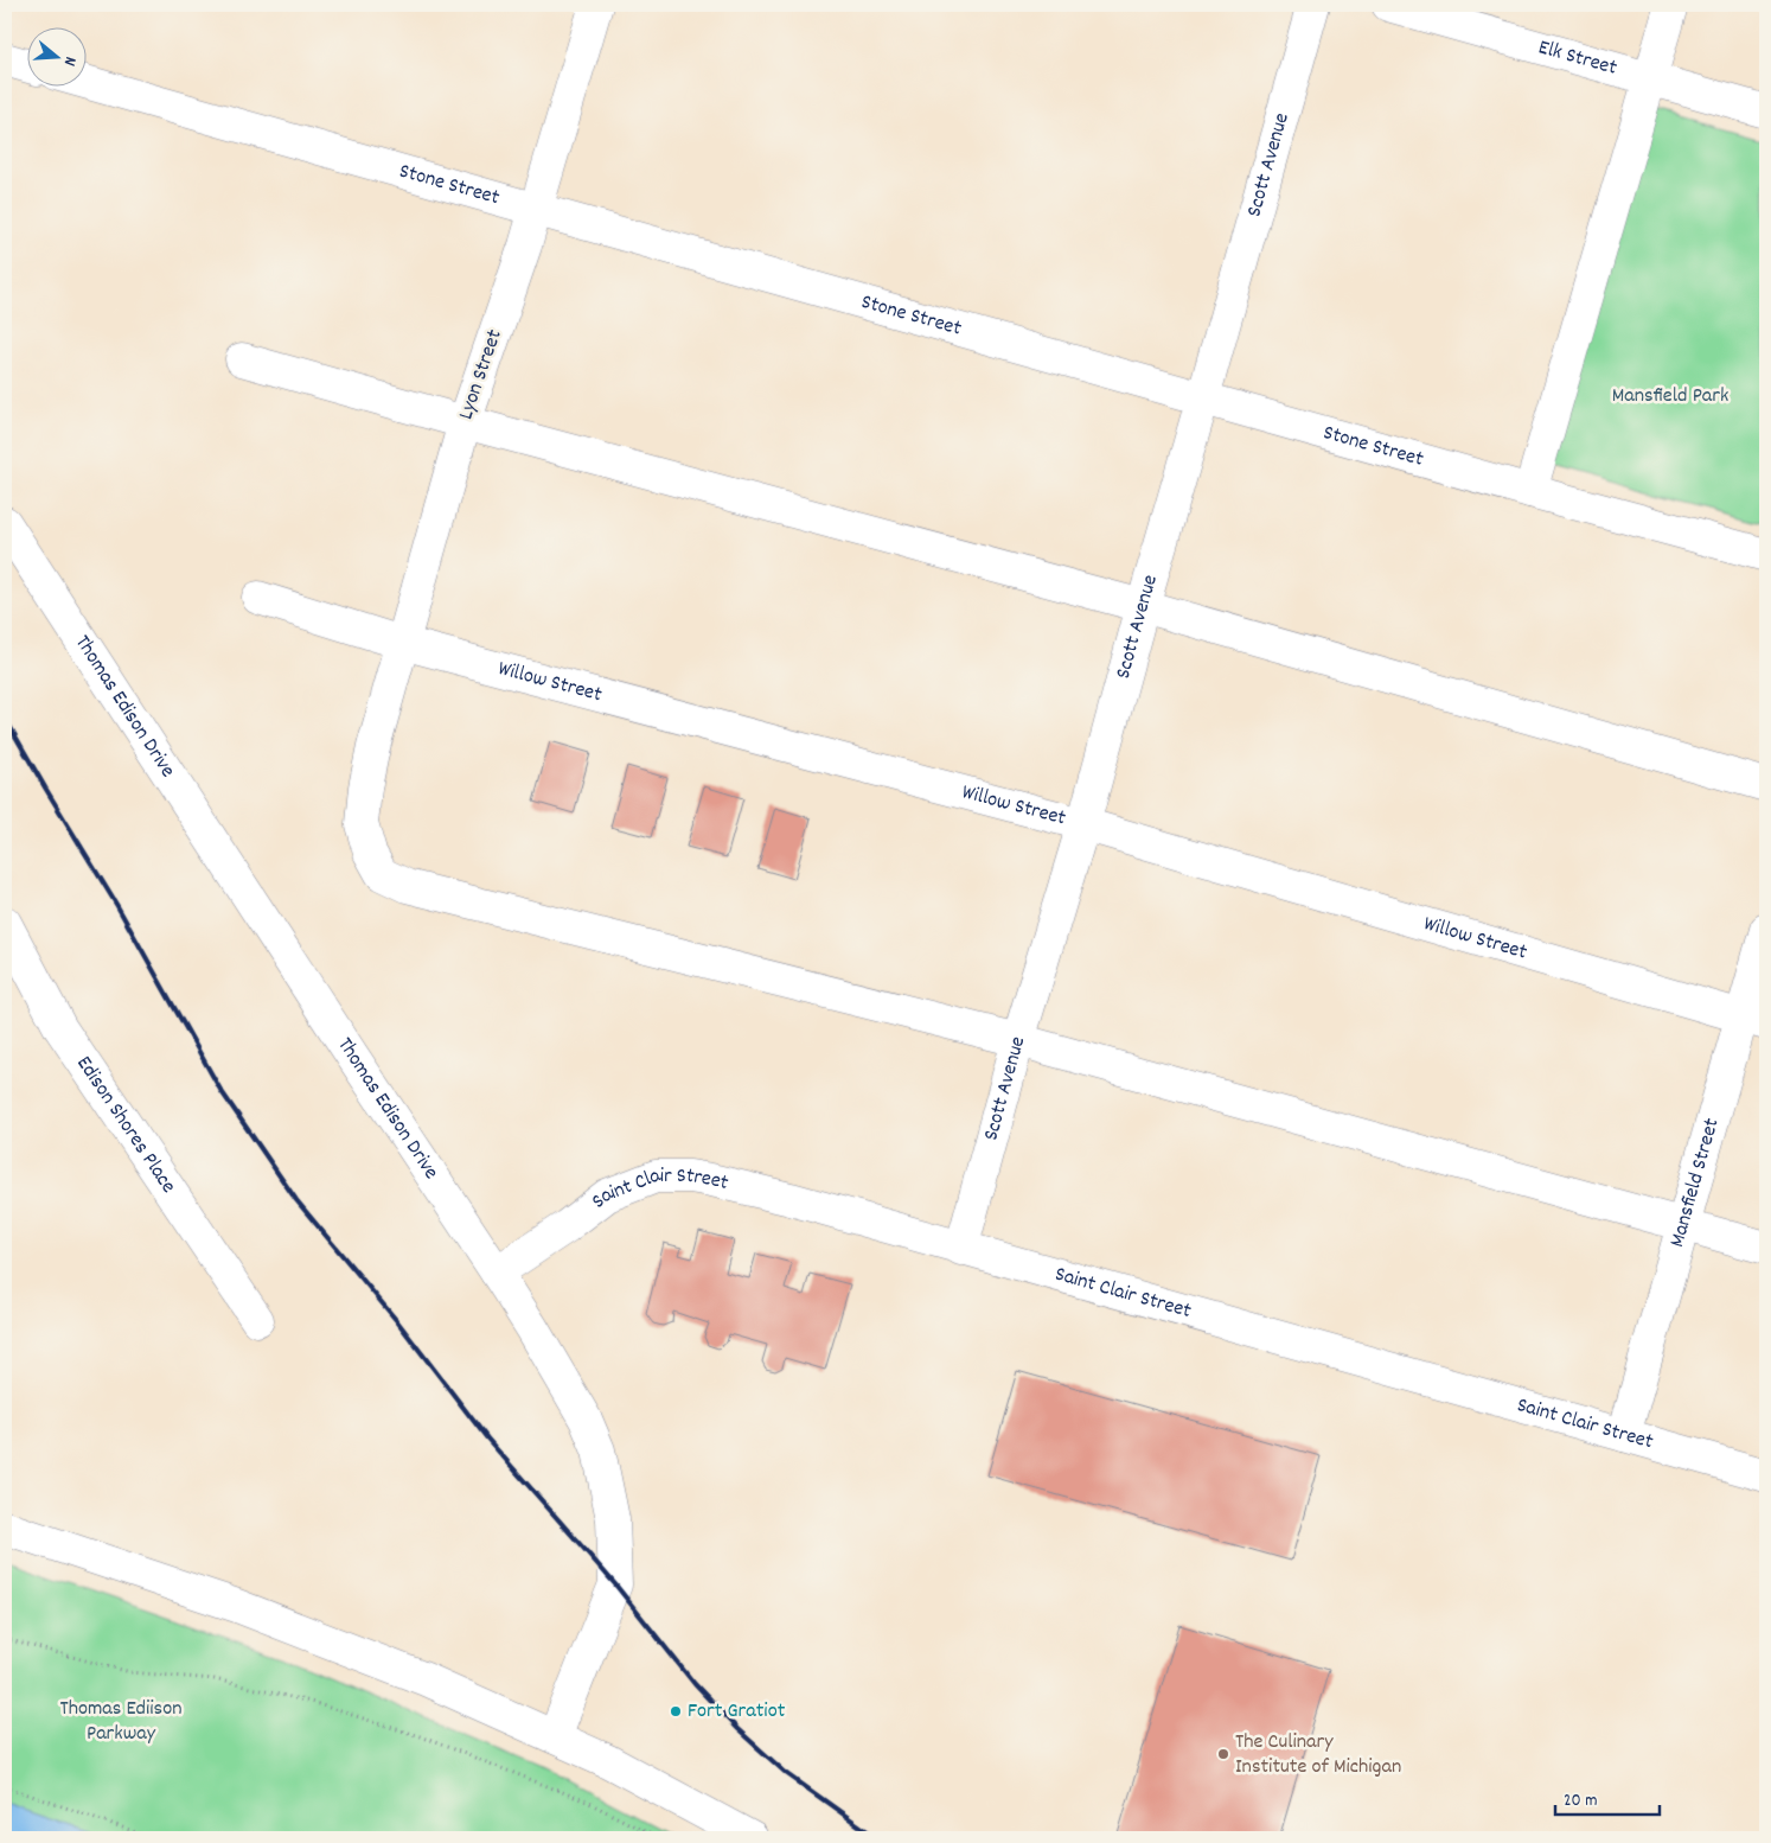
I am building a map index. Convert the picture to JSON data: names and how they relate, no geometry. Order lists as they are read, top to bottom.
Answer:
{
  "streets": {
    "street": [
      "Elk Street",
      "Scott Avenue",
      "Stone Street",
      "Lyon Street",
      "Willow Street",
      "Thomas Edison Drive",
      "Edison Shores Place",
      "Mansfield Street",
      "Saint Clair Street"
    ]
  },
  "crossings": [
    ["Scott Avenue", "Stone Street"],
    ["Scott Avenue", "Lyon Street"],
    ["Scott Avenue", "Willow Street"],
    ["Scott Avenue", "Saint Clair Street"],
    ["Stone Street", "Lyon Street"],
    ["Lyon Street", "Willow Street"],
    ["Lyon Street", "Mansfield Street"],
    ["Willow Street", "Mansfield Street"],
    ["Thomas Edison Drive", "Saint Clair Street"],
    ["Mansfield Street", "Saint Clair Street"]
  ],
  "parks": ["Mansfield Park", "Thomas Ediison Parkway"],
  "places": ["Fort Gratiot", "The Culinary Institute of Michigan"],
  "scale_bar": "20 m",
  "north": "right"
}
